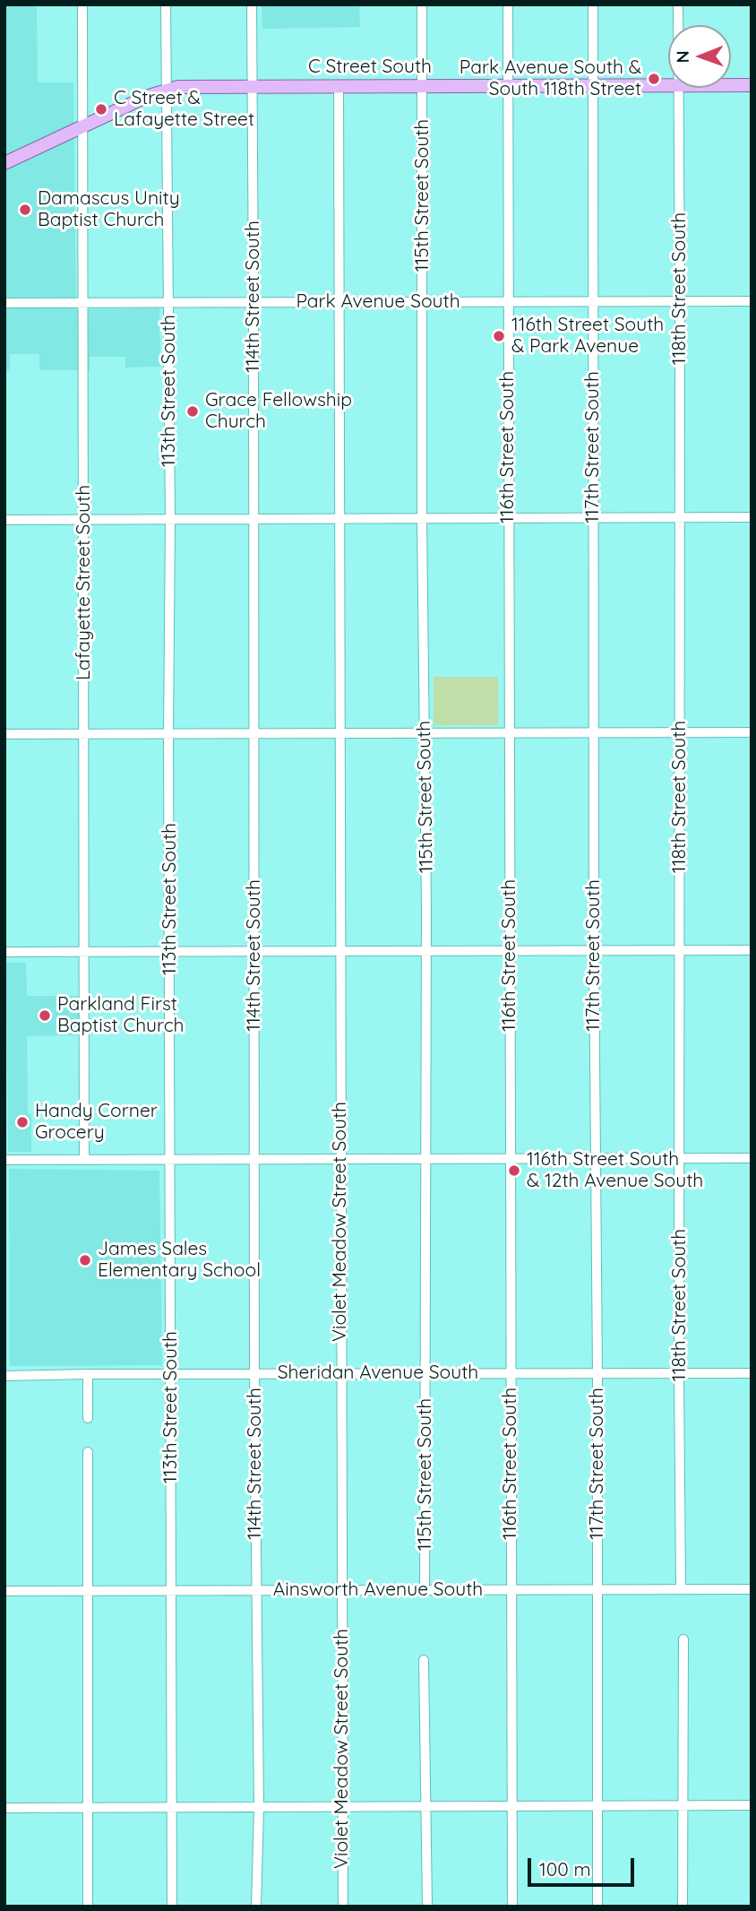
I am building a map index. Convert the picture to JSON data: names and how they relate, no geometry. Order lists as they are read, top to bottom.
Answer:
{
  "streets": {
    "main road": ["C Street South"],
    "street": [
      "115th Street South",
      "118th Street South",
      "114th Street South",
      "Park Avenue South",
      "113th Street South",
      "116th Street South",
      "117th Street South",
      "Lafayette Street South",
      "Violet Meadow Street South",
      "Sheridan Avenue South",
      "Ainsworth Avenue South"
    ]
  },
  "crossings": [
    ["C Street South", "115th Street South"],
    ["C Street South", "114th Street South"],
    ["C Street South", "113th Street South"],
    ["C Street South", "116th Street South"],
    ["C Street South", "117th Street South"],
    ["C Street South", "Lafayette Street South"],
    ["C Street South", "Violet Meadow Street South"],
    ["115th Street South", "Park Avenue South"],
    ["115th Street South", "Sheridan Avenue South"],
    ["115th Street South", "Ainsworth Avenue South"],
    ["118th Street South", "Park Avenue South"],
    ["118th Street South", "Sheridan Avenue South"],
    ["118th Street South", "Ainsworth Avenue South"],
    ["114th Street South", "Park Avenue South"],
    ["114th Street South", "Sheridan Avenue South"],
    ["114th Street South", "Ainsworth Avenue South"],
    ["Park Avenue South", "113th Street South"],
    ["Park Avenue South", "116th Street South"],
    ["Park Avenue South", "117th Street South"],
    ["Park Avenue South", "Lafayette Street South"],
    ["Park Avenue South", "Violet Meadow Street South"],
    ["113th Street South", "Sheridan Avenue South"],
    ["113th Street South", "Ainsworth Avenue South"],
    ["116th Street South", "Sheridan Avenue South"],
    ["116th Street South", "Ainsworth Avenue South"],
    ["117th Street South", "Sheridan Avenue South"],
    ["117th Street South", "Ainsworth Avenue South"],
    ["Violet Meadow Street South", "Sheridan Avenue South"],
    ["Violet Meadow Street South", "Ainsworth Avenue South"]
  ],
  "places": [
    "Park Avenue South & South 118th Street",
    "C Street & Lafayette Street",
    "Damascus Unity Baptist Church",
    "116th Street South & Park Avenue",
    "Grace Fellowship Church",
    "Parkland First Baptist Church",
    "Handy Corner Grocery",
    "116th Street South & 12th Avenue South",
    "James Sales Elementary School"
  ],
  "scale_bar": "100 m",
  "north": "left"
}
